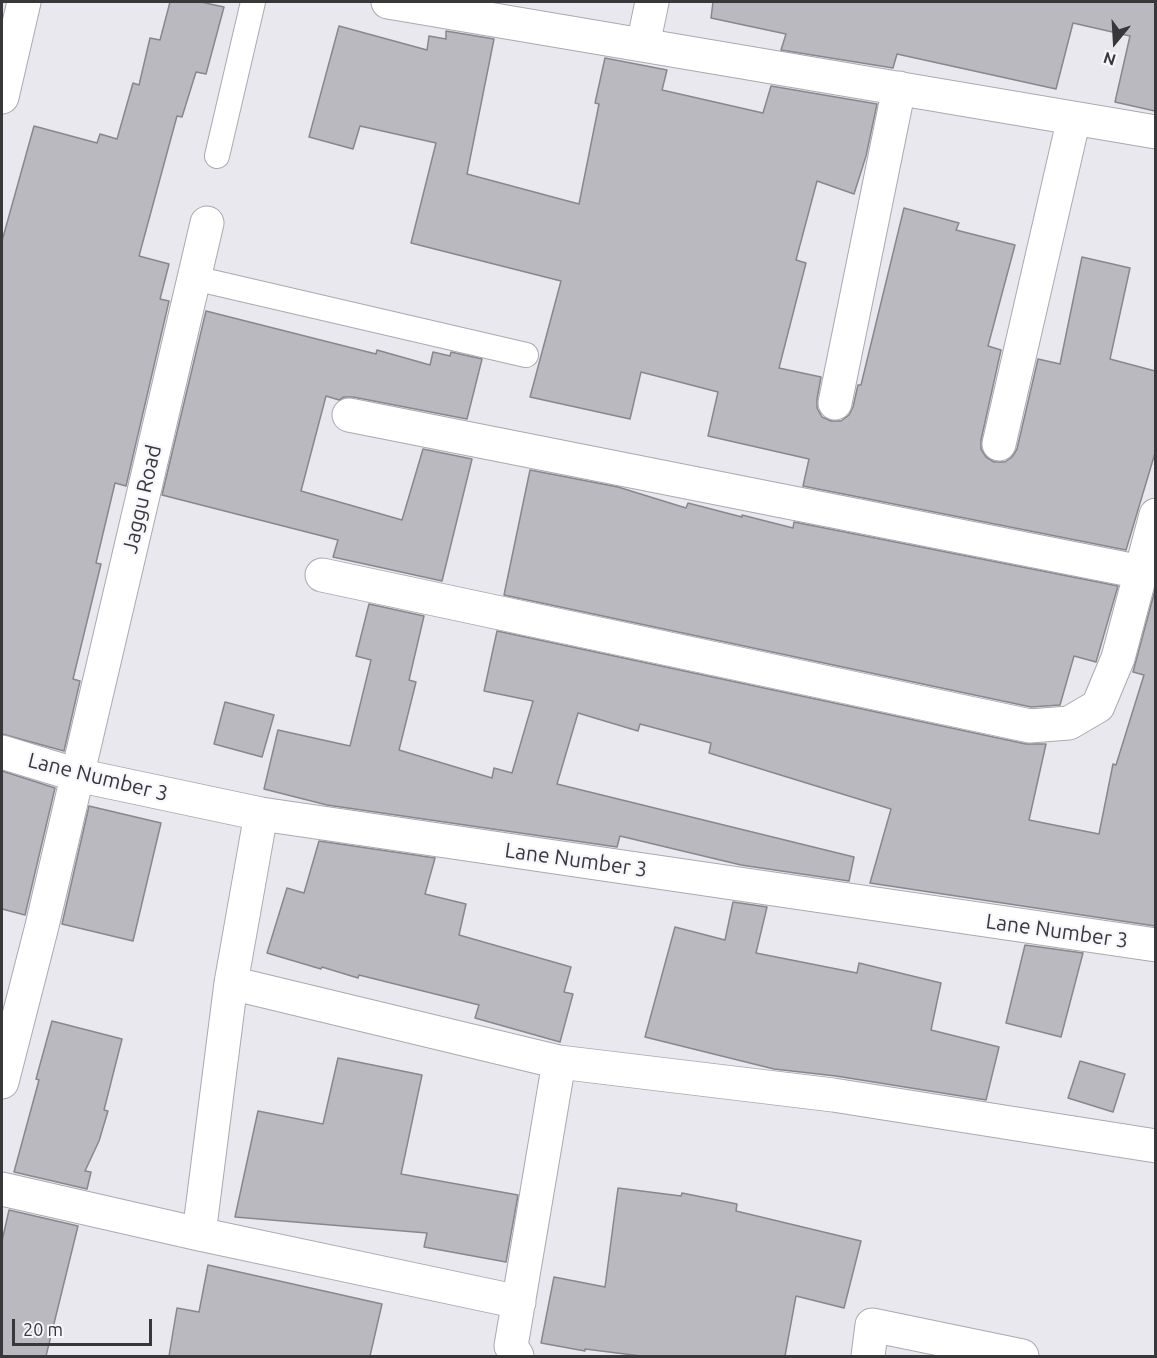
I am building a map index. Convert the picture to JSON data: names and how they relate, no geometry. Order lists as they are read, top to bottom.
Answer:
{
  "streets": {
    "street": ["Jaggu Road", "Lane Number 3"]
  },
  "crossings": [
    ["Jaggu Road", "Lane Number 3"]
  ],
  "scale_bar": "20 m",
  "north": "bottom"
}
